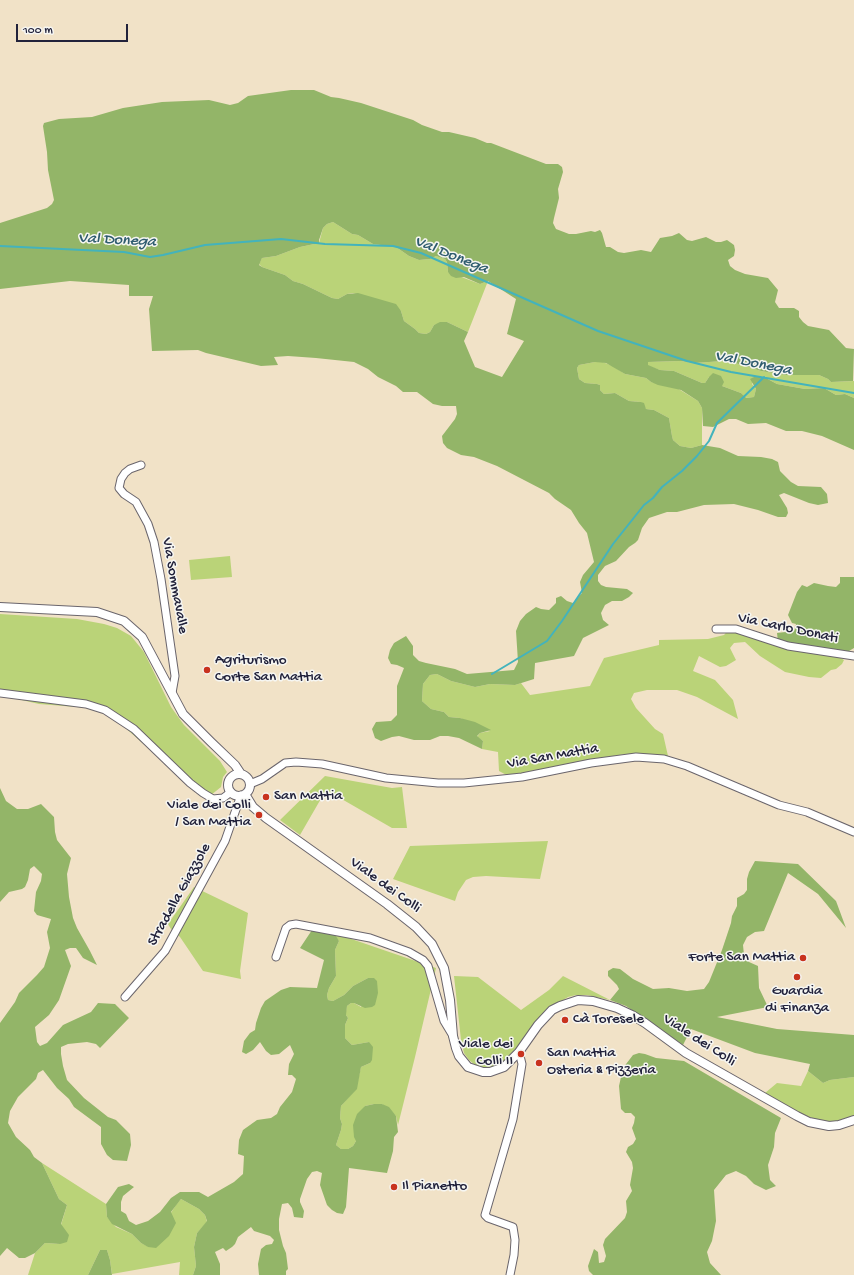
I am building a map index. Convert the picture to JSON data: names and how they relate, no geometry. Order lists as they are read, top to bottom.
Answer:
{
  "streets": {
    "street": [
      "Via Sommavalle",
      "Via Carlo Donati",
      "Via San Mattia",
      "Viale dei Colli",
      "Stradella Giazzole"
    ]
  },
  "crossings": [
    ["Via San Mattia", "Viale dei Colli"],
    ["Via San Mattia", "Stradella Giazzole"],
    ["Viale dei Colli", "Stradella Giazzole"]
  ],
  "water": ["Val Donega"],
  "places": [
    "Agriturismo Corte San Mattia",
    "San Mattia",
    "Viale dei Colli / San Mattia",
    "Forte San Mattia",
    "Guardia di Finanza",
    "Cà Toresele",
    "Viale dei Colli II",
    "San Mattia Osteria & Pizzeria",
    "Il Pianetto"
  ],
  "scale_bar": "100 m"
}
